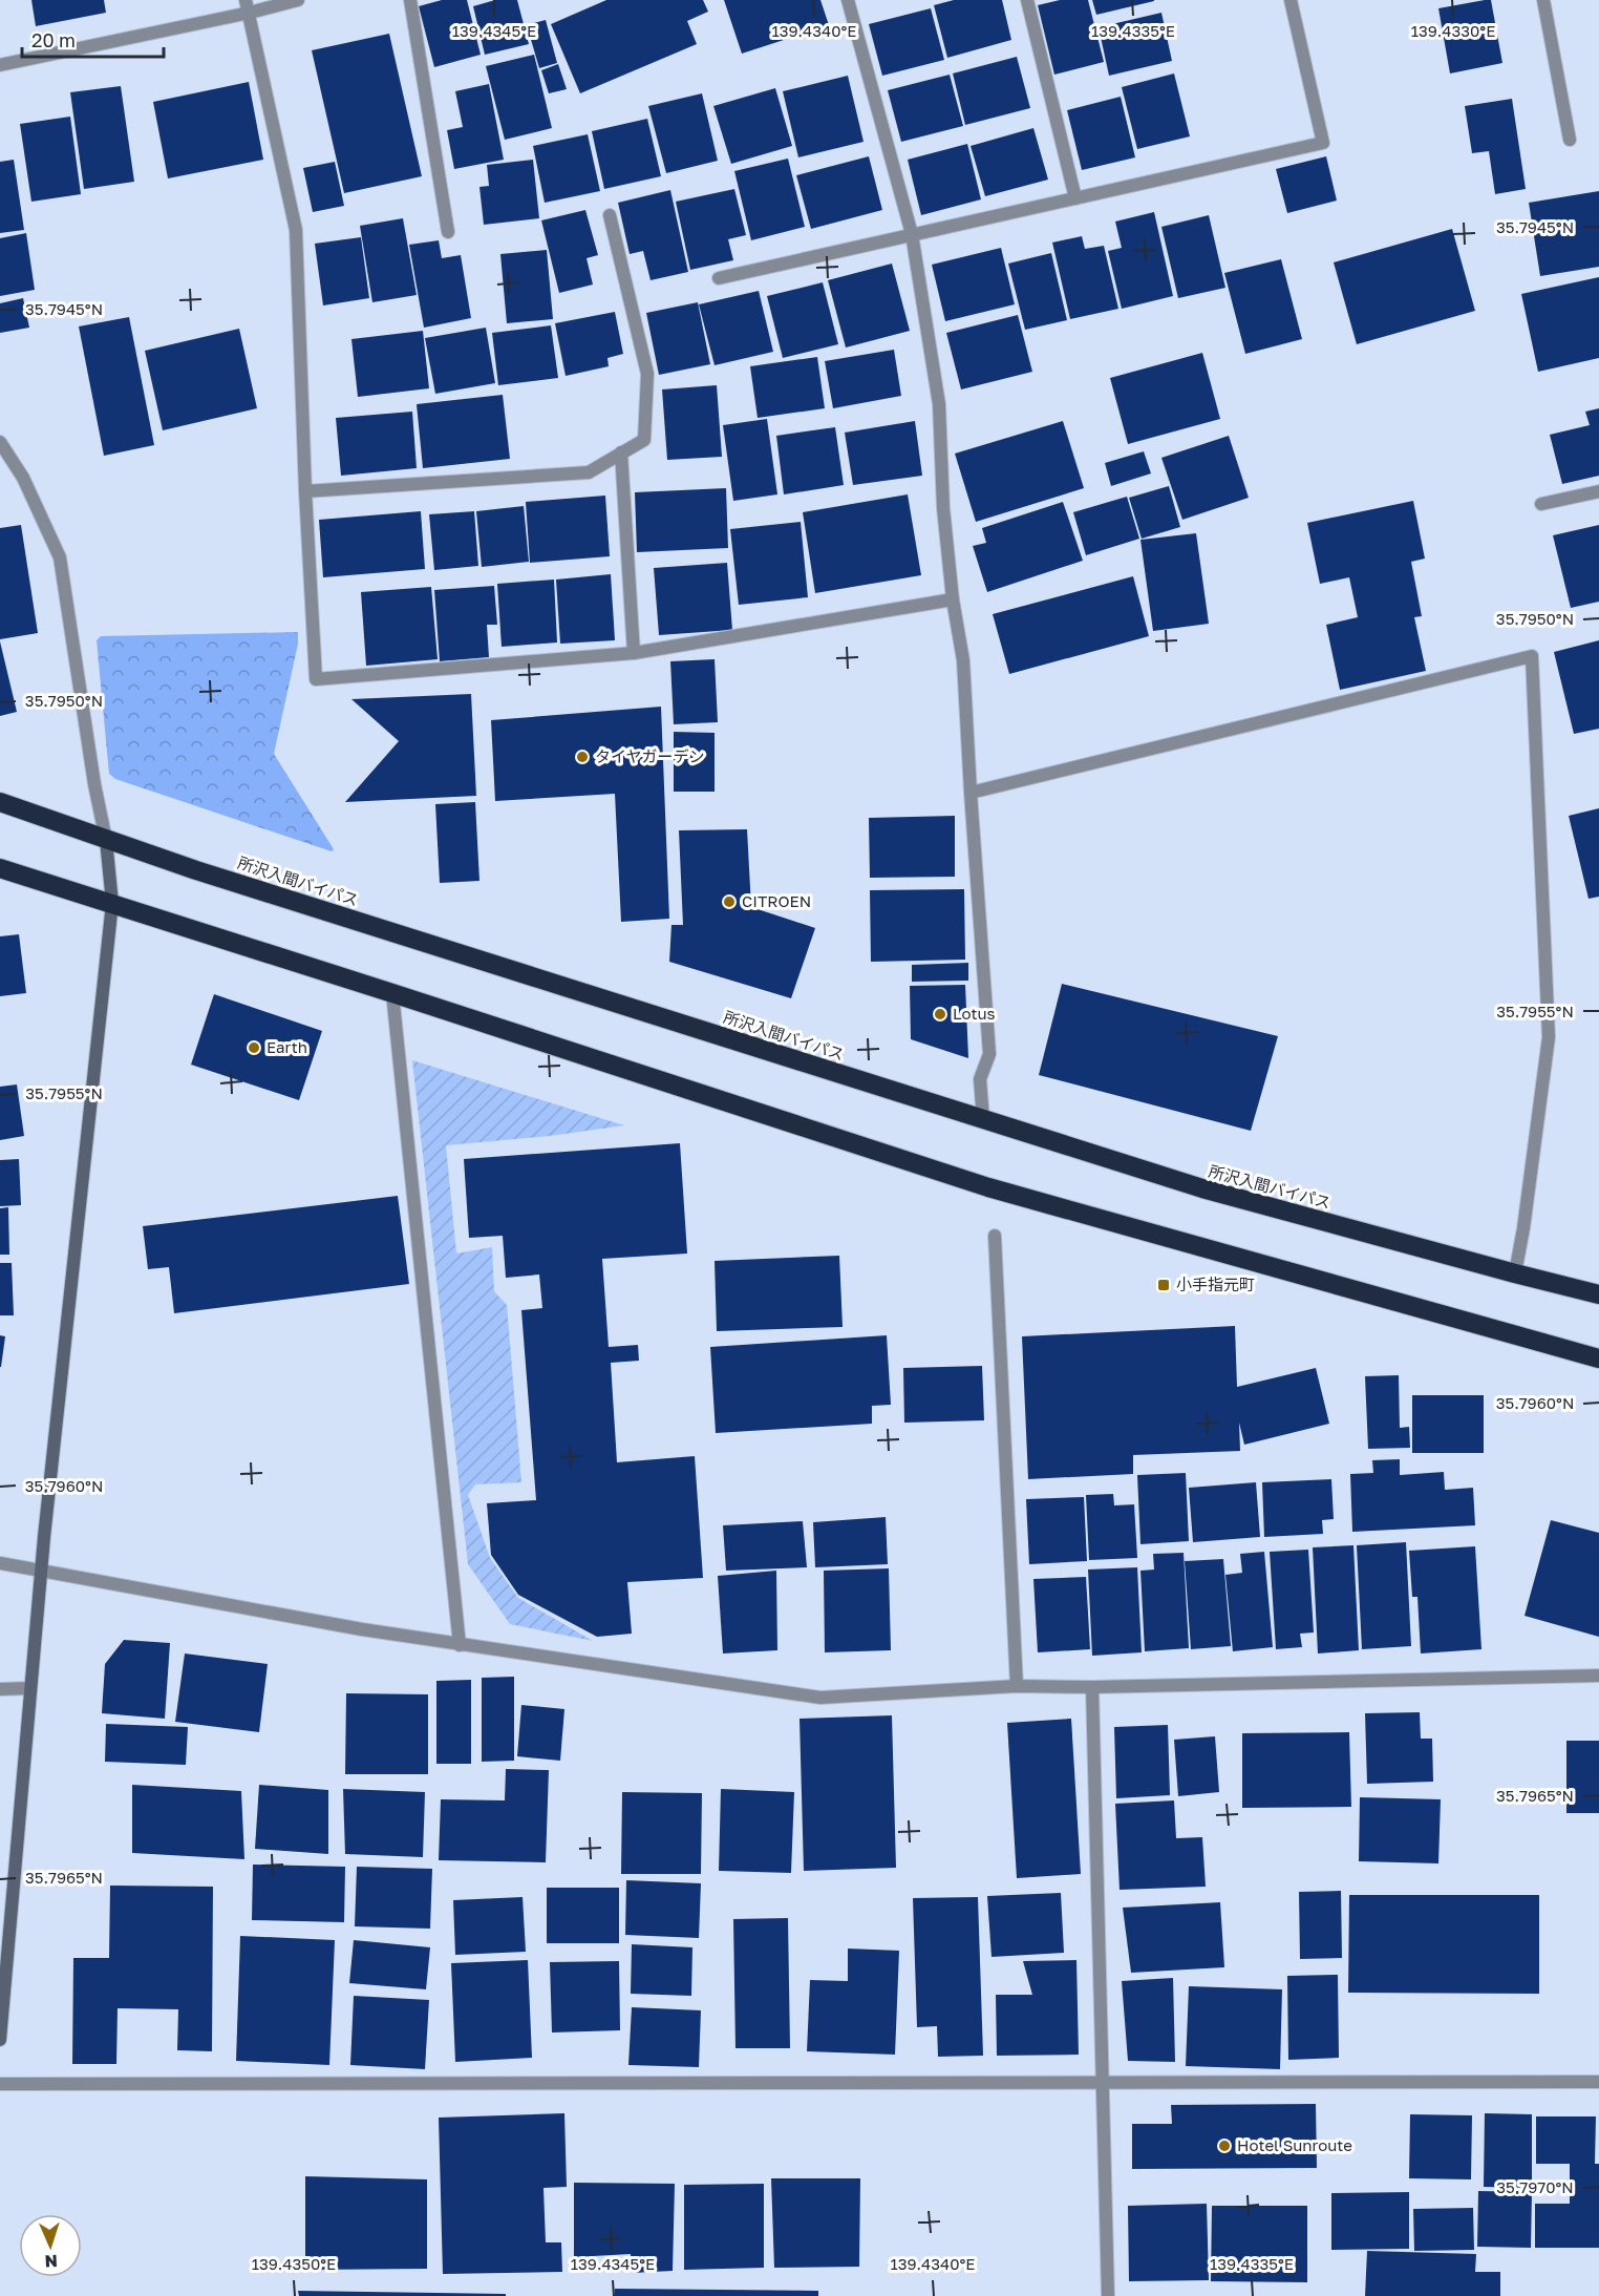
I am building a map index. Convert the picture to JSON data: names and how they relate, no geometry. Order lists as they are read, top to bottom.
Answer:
{
  "streets": {
    "highway": ["所沢入間バイパス"]
  },
  "places": {
    "other": [
      "タイヤガーデン",
      "CITROEN",
      "Lotus",
      "Earth",
      "Hotel Sunroute"
    ],
    "transit": ["小手指元町"]
  },
  "scale_bar": "20 m",
  "north": "bottom",
  "coordinates": [
    "139.4345°E",
    "139.4340°E",
    "139.4335°E",
    "139.4330°E",
    "35.7945°N",
    "35.7950°N",
    "35.7955°N",
    "35.7960°N",
    "35.7965°N",
    "35.7970°N",
    "139.4350°E"
  ]
}
